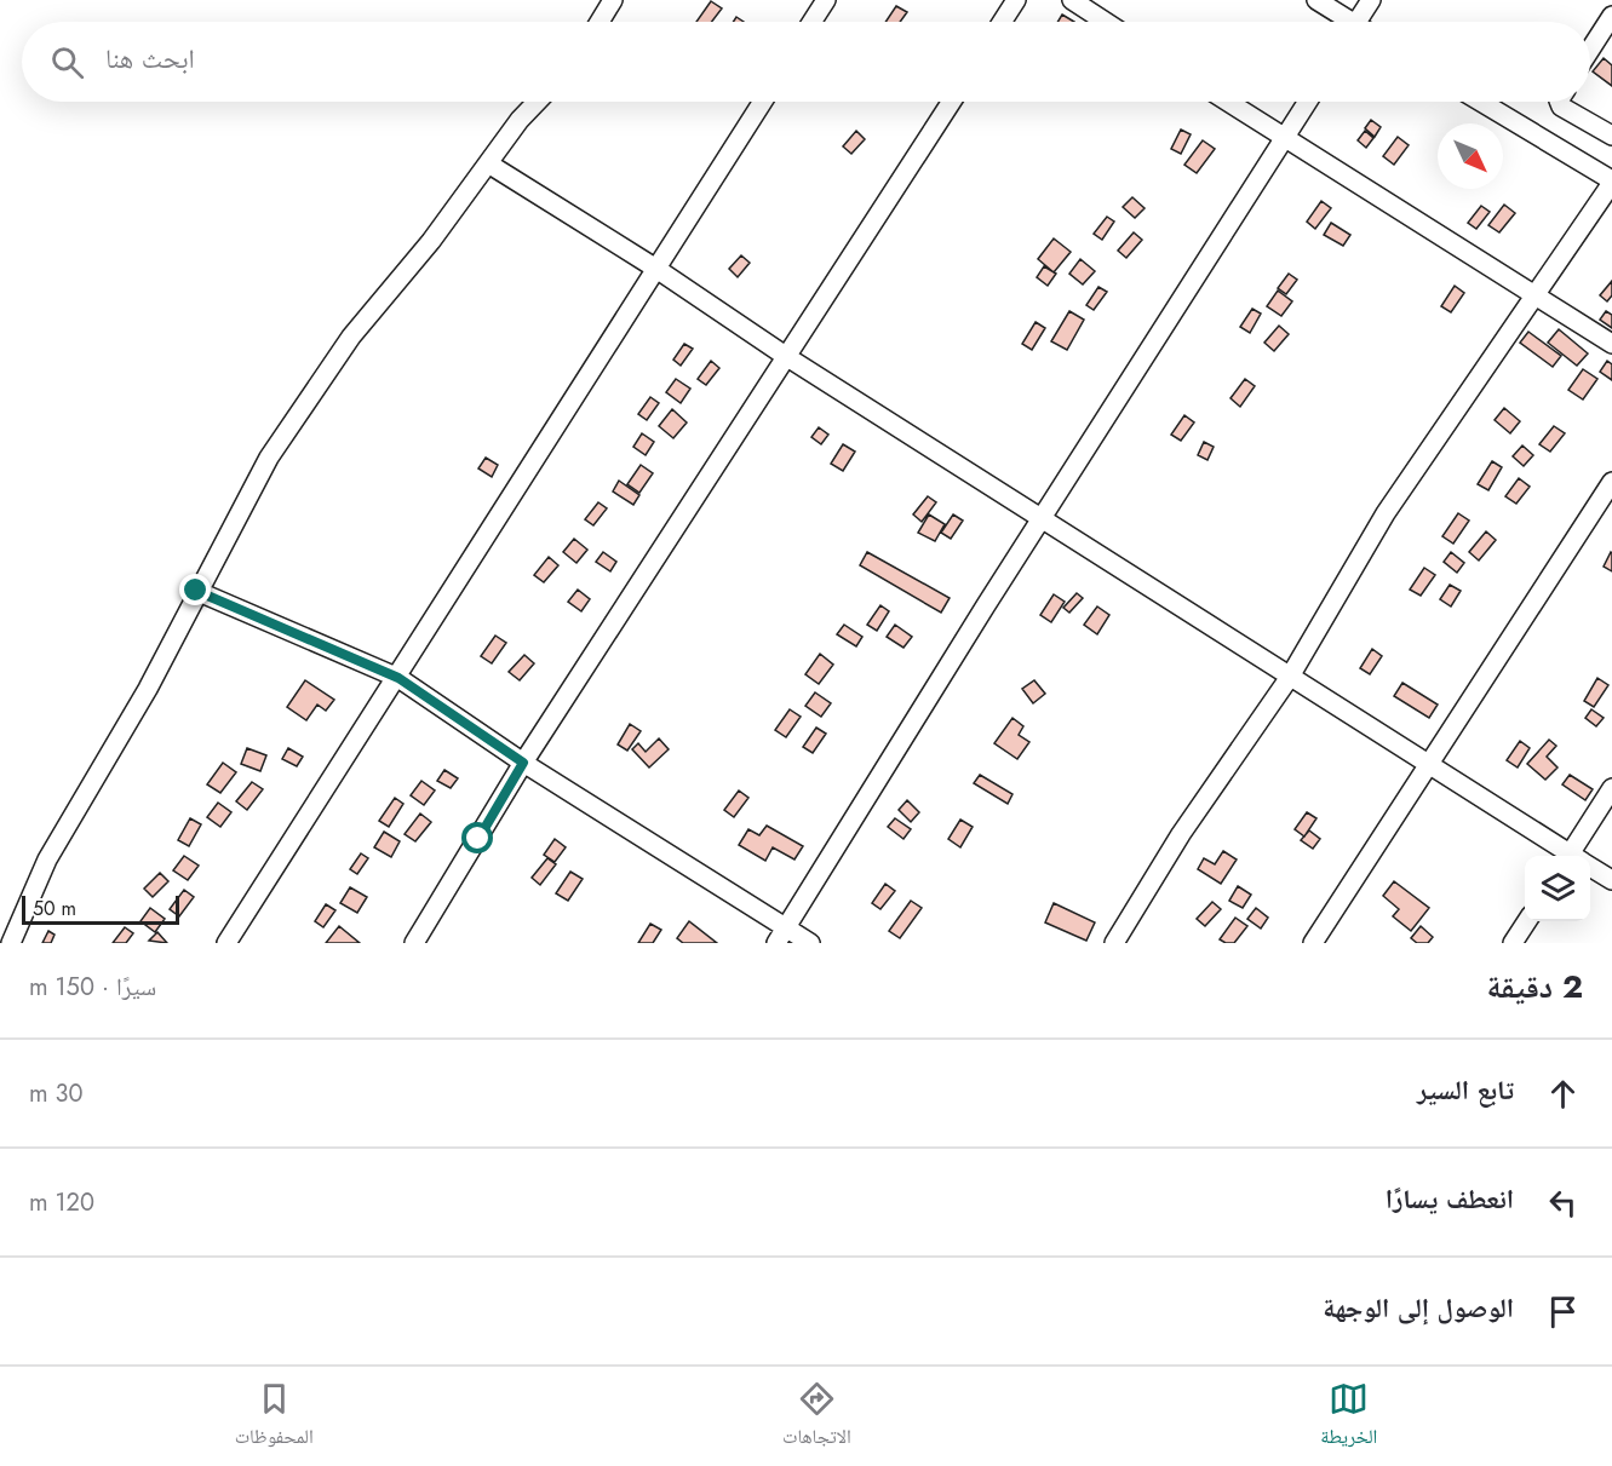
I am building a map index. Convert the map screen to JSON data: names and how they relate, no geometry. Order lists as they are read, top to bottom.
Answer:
{
  "scale_bar": "50 m",
  "north": "bottom right",
  "page": {
    "search": "ابحث هنا",
    "scale": "50 m",
    "heading": ["2 دقيقة", "سيرًا · 150 m"],
    "list": [
      ["تابع السير", "30 m"],
      ["انعطف يسارًا", "120 m"],
      "الوصول إلى الوجهة"
    ],
    "nav": ["الخريطة", "الاتجاهات", "المحفوظات"]
  }
}
